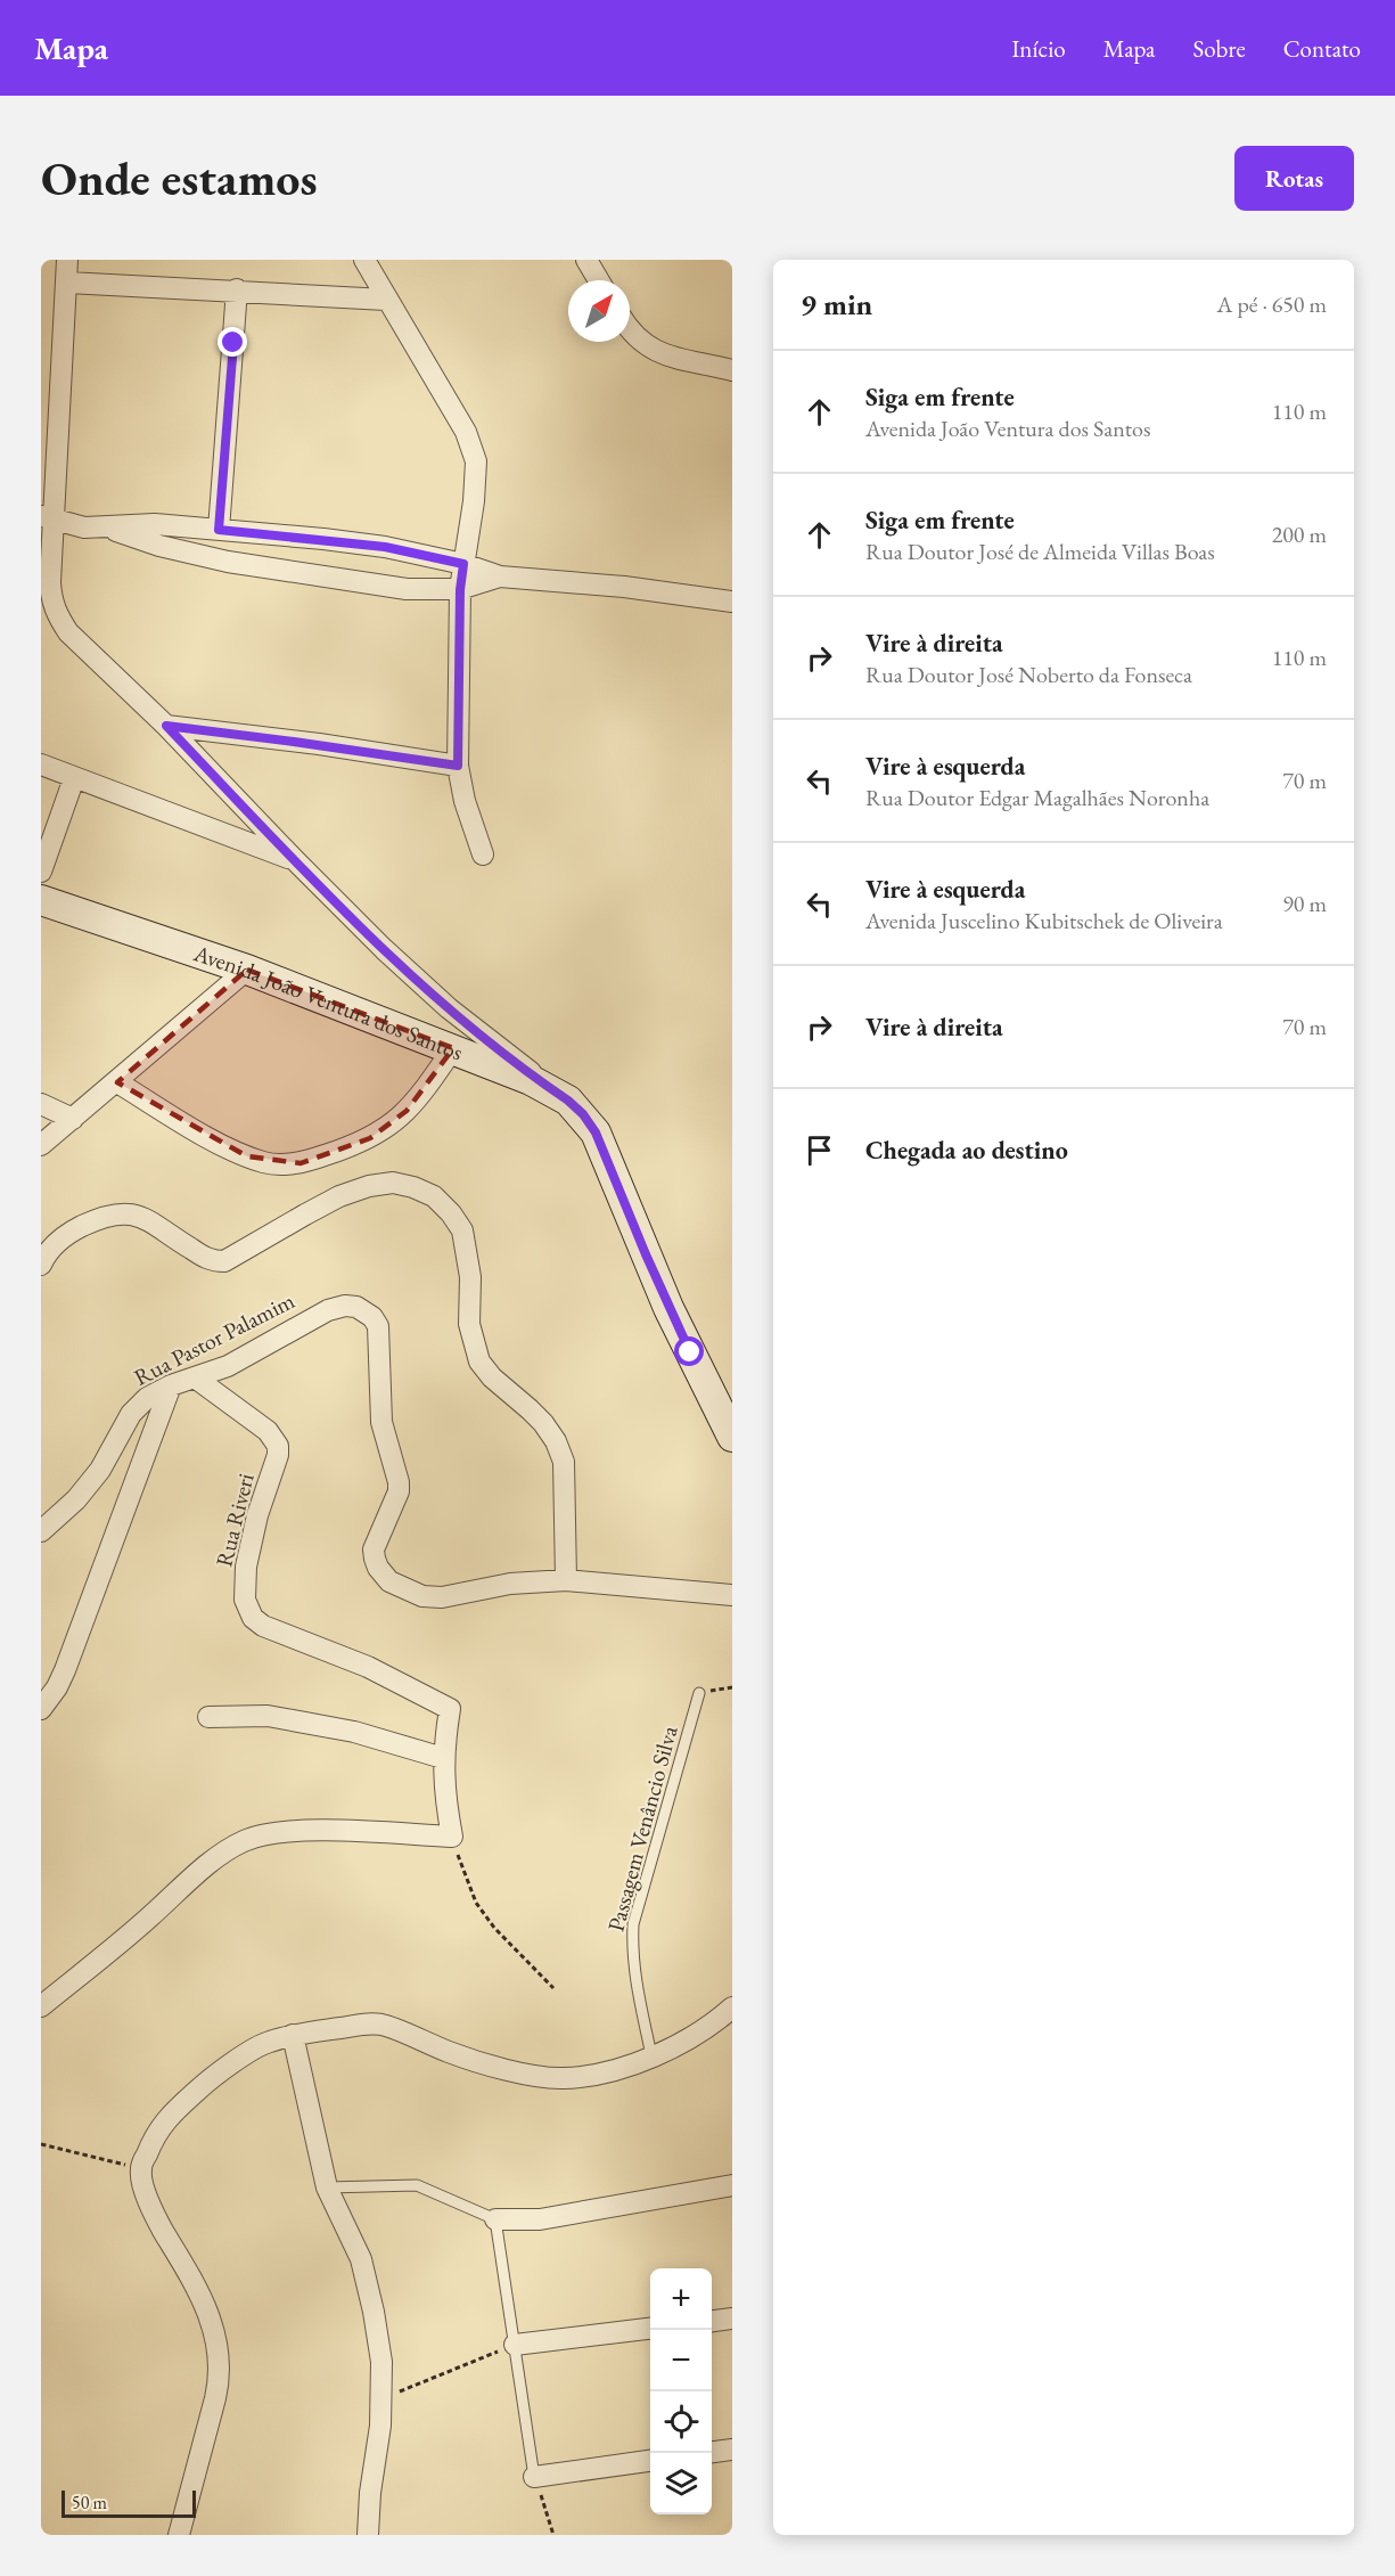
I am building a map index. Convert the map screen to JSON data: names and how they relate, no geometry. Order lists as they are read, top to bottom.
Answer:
{
  "streets": {
    "main road": ["Avenida João Ventura dos Santos"],
    "street": ["Rua Pastor Palamim", "Rua Riveri"],
    "lane": ["Passagem Venâncio Silva"]
  },
  "crossings": [
    ["Rua Pastor Palamim", "Rua Riveri"]
  ],
  "scale_bar": "50 m",
  "north": "top right",
  "page": {
    "header": "Mapa",
    "nav": [
      "Início",
      "Mapa",
      "Sobre",
      "Contato"
    ],
    "buttons": "Rotas",
    "title": "Onde estamos",
    "heading": ["9 min", "A pé · 650 m"],
    "list": [
      ["Siga em frente", "Avenida João Ventura dos Santos", "110 m"],
      ["Siga em frente", "Rua Doutor José de Almeida Villas Boas", "200 m"],
      ["Vire à direita", "Rua Doutor José Noberto da Fonseca", "110 m"],
      ["Vire à esquerda", "Rua Doutor Edgar Magalhães Noronha", "70 m"],
      ["Vire à esquerda", "Avenida Juscelino Kubitschek de Oliveira", "90 m"],
      ["Vire à direita", "70 m"],
      "Chegada ao destino"
    ],
    "map_buttons": ["+", "−"],
    "scale": "50 m"
  }
}
